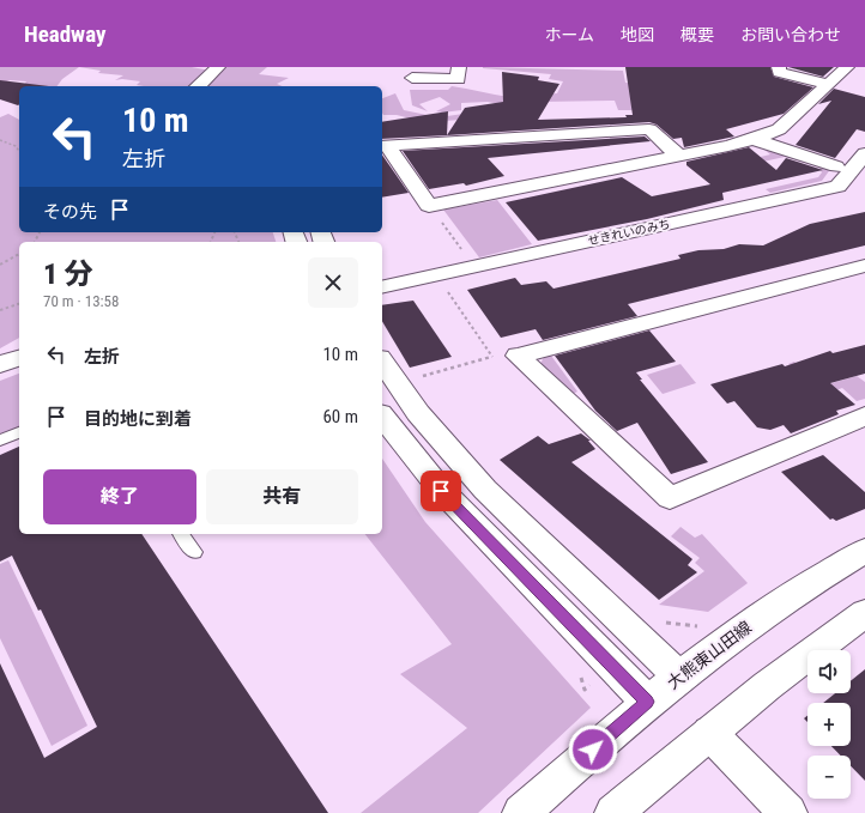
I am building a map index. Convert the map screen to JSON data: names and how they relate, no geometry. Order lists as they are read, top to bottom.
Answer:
{
  "streets": {
    "street": ["せきれいのみち", "大熊東山田線"]
  },
  "page": {
    "header": "Headway",
    "nav": [
      "ホーム",
      "地図",
      "概要",
      "お問い合わせ"
    ],
    "turn": ["10 m", "左折"],
    "then": "その先",
    "heading": ["1 分", "70 m · 13:58"],
    "list": [
      {
        "name": "左折",
        "value": "10 m"
      },
      {
        "name": "目的地に到着",
        "value": "60 m"
      }
    ],
    "buttons": ["終了", "共有"],
    "map_buttons": ["+", "−"]
  }
}
